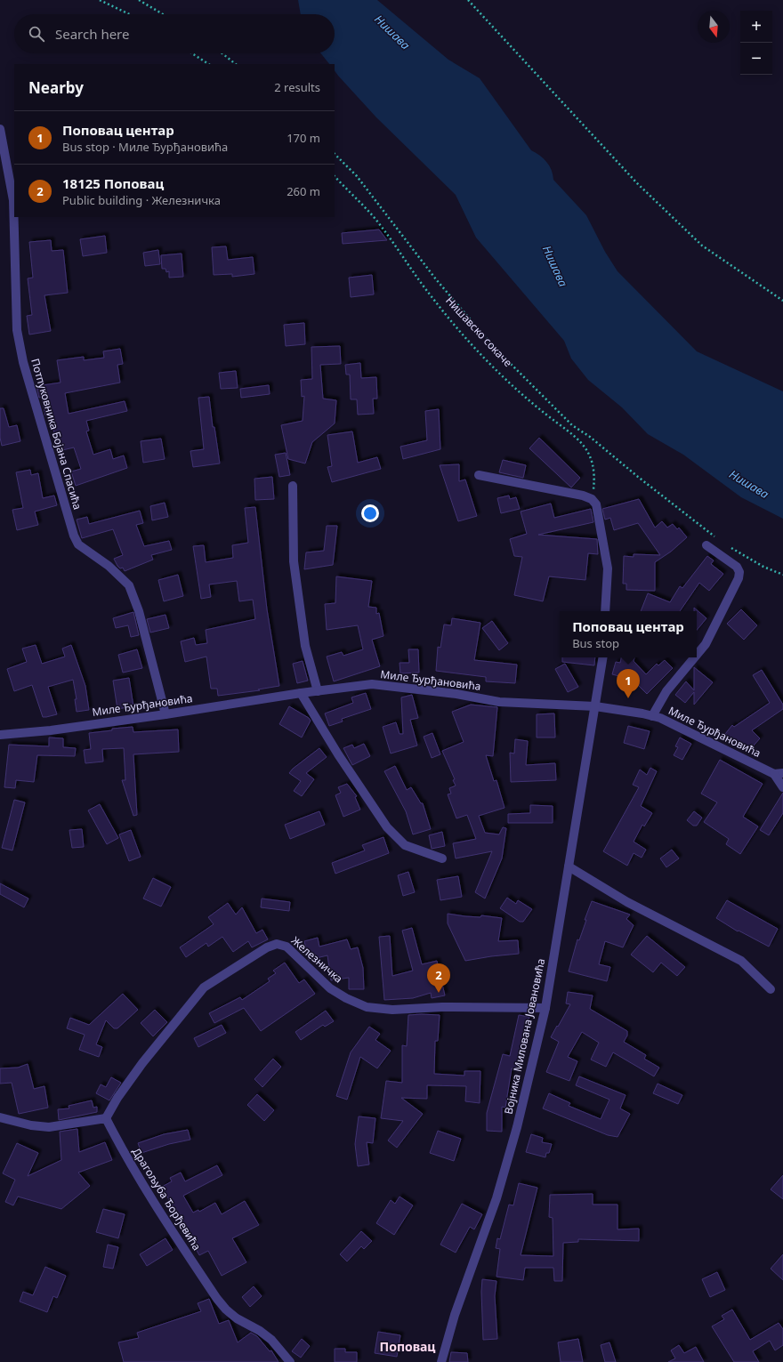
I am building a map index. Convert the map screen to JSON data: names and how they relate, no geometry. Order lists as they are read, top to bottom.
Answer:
{
  "streets": {
    "street": [
      "Потпуковника Бојана Спасића",
      "Миле Ђурђановића",
      "Железничка",
      "Војника Милована Јовановића",
      "Драгољуба Ђорђевића"
    ],
    "path": ["Нишавско сокаче"]
  },
  "crossings": [
    ["Потпуковника Бојана Спасића", "Миле Ђурђановића"],
    ["Миле Ђурђановића", "Војника Милована Јовановића"],
    ["Железничка", "Војника Милована Јовановића"],
    ["Железничка", "Драгољуба Ђорђевића"]
  ],
  "districts": ["Поповац"],
  "water": ["Нишава"],
  "north": "bottom",
  "page": {
    "map_buttons": ["+", "−"],
    "search": "Search here",
    "heading": ["Nearby", "2 results"],
    "list": [
      {
        "mark": "1",
        "name": "Поповац центар",
        "note": "Bus stop · Миле Ђурђановића",
        "value": "170 m"
      },
      {
        "mark": "2",
        "name": "18125 Поповац",
        "note": "Public building · Железничка",
        "value": "260 m"
      }
    ],
    "popup": ["Поповац центар", "Bus stop"],
    "pins": ["1", "2"]
  }
}
